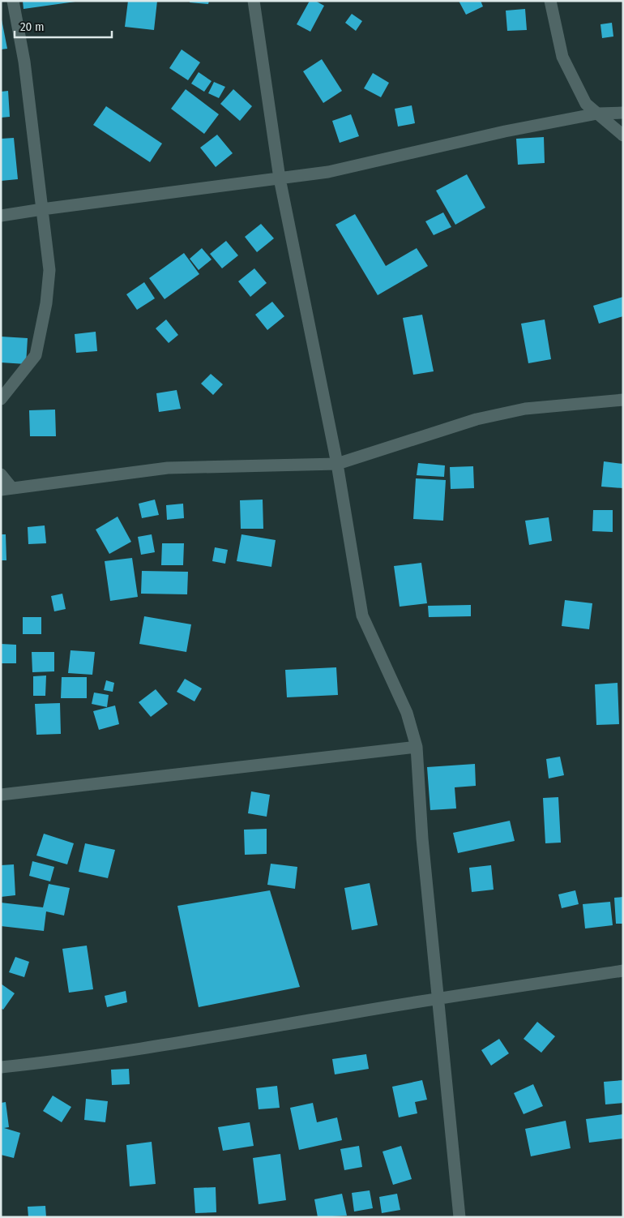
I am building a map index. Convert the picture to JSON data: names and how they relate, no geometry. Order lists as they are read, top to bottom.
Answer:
{
  "scale_bar": "20 m"
}
